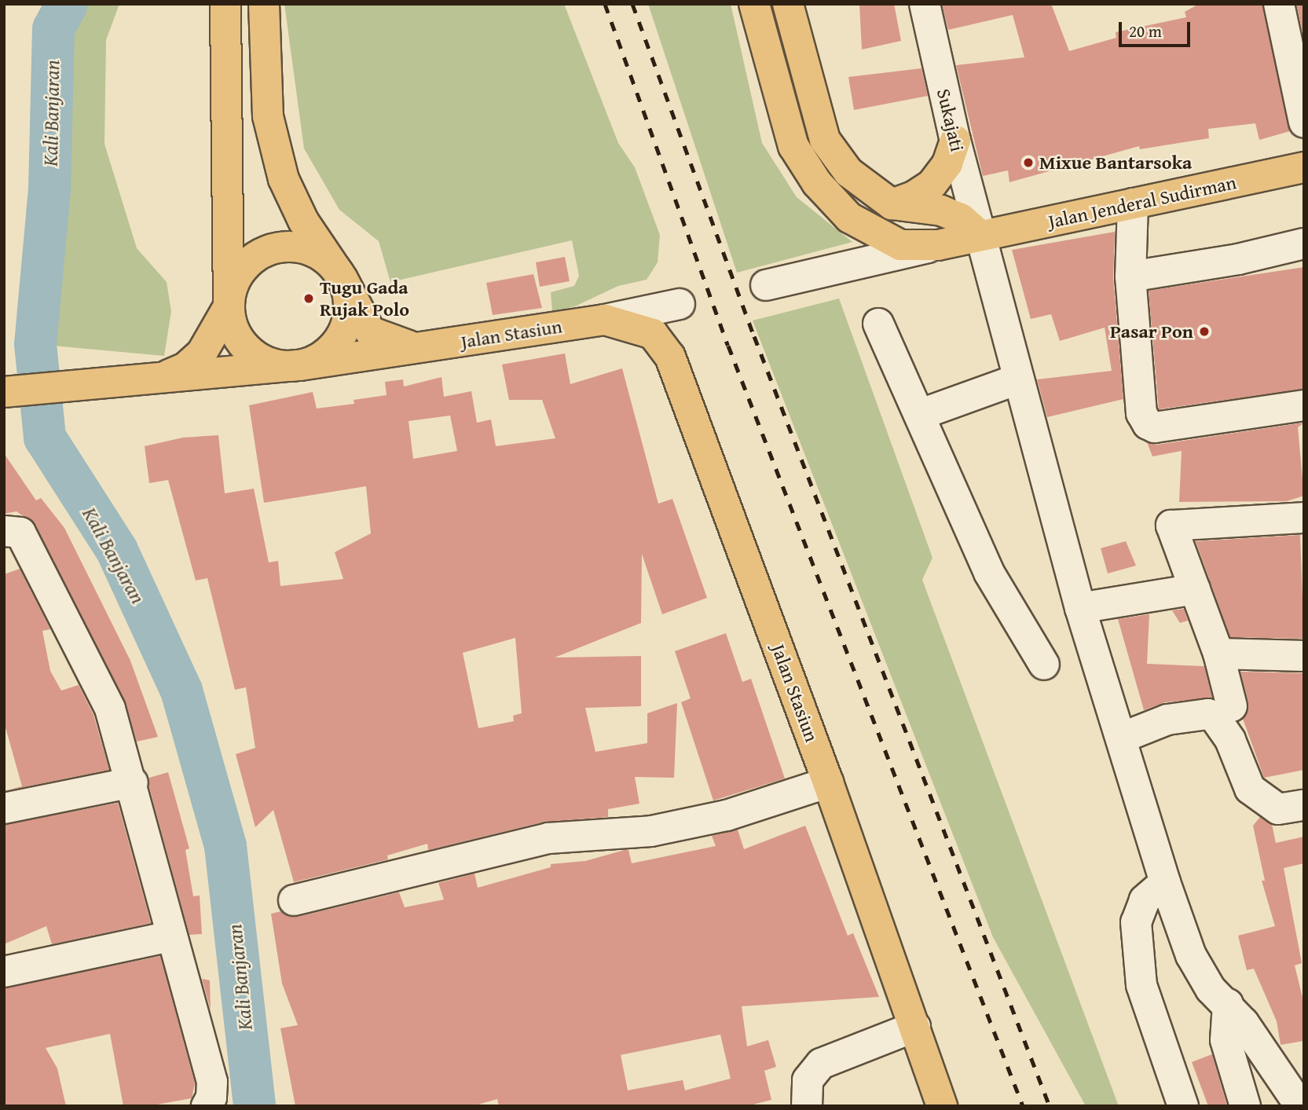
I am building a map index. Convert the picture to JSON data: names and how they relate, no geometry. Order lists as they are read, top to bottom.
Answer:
{
  "streets": {
    "main road": ["Jalan Jenderal Sudirman", "Jalan Stasiun"],
    "street": ["Sukajati"]
  },
  "crossings": [
    ["Sukajati", "Jalan Jenderal Sudirman"]
  ],
  "water": ["Kali Banjaran"],
  "places": ["Mixue Bantarsoka", "Tugu Gada Rujak Polo", "Pasar Pon"],
  "scale_bar": "20 m"
}
